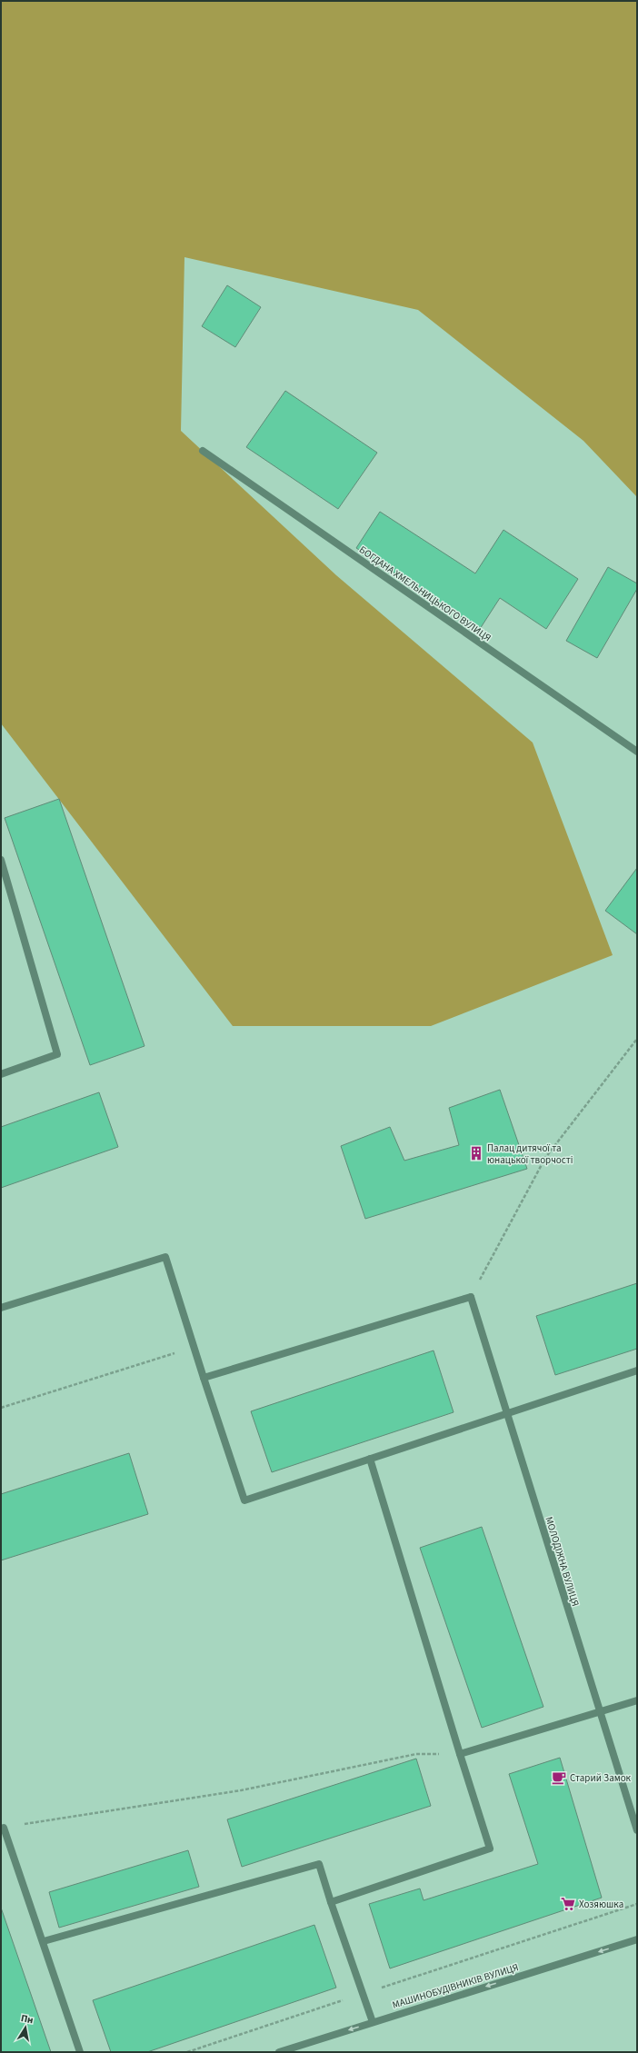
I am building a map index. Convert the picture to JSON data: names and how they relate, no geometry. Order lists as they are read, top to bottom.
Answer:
{
  "streets": {
    "street": ["БОГДАНА ХМЕЛЬНИЦЬКОГО ВУЛИЦЯ", "МОЛОДІЖНА ВУЛИЦЯ", "МАШИНОБУДІВНИКІВ ВУЛИЦЯ"]
  },
  "one_way": ["МАШИНОБУДІВНИКІВ ВУЛИЦЯ"],
  "places": {
    "building": ["Палац дитячої та юнацької творчості"],
    "cafe": ["Старий Замок"],
    "supermarket": ["Хозяюшка"]
  },
  "north": "top"
}
